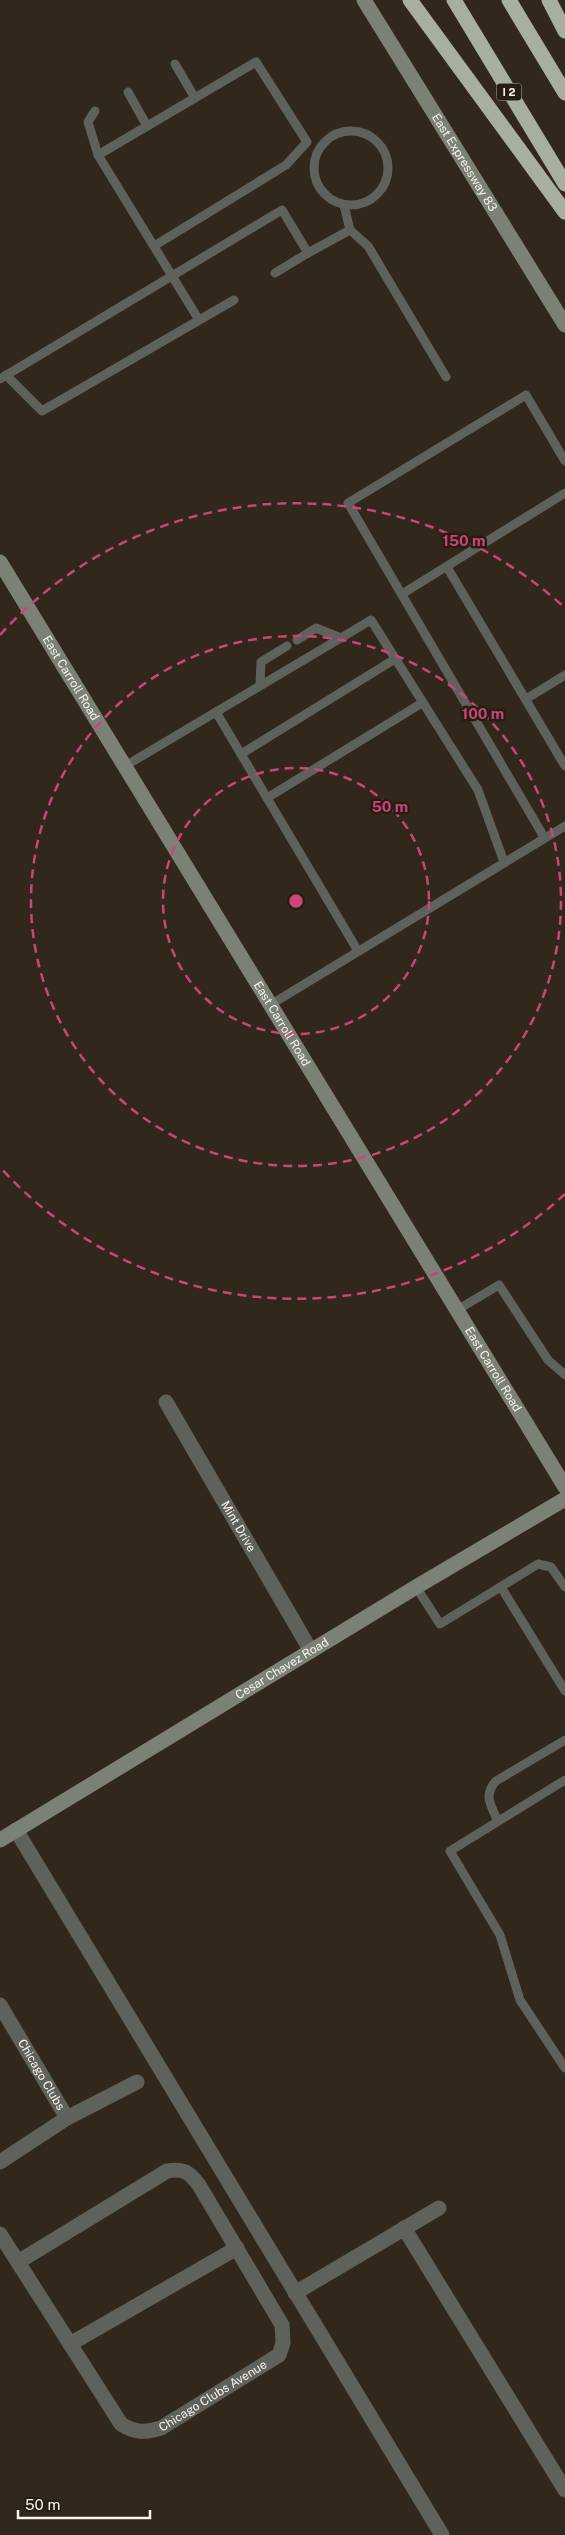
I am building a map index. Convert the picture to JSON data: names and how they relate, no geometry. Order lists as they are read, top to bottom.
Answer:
{
  "streets": {
    "highway": ["I 2"],
    "street": [
      "East Expressway 83",
      "East Carroll Road",
      "Mint Drive",
      "Cesar Chavez Road",
      "Chicago Clubs",
      "Chicago Clubs Avenue"
    ]
  },
  "crossings": [
    ["Mint Drive", "Cesar Chavez Road"]
  ],
  "scale_bar": "50 m",
  "rings": ["150 m", "100 m", "50 m"]
}
